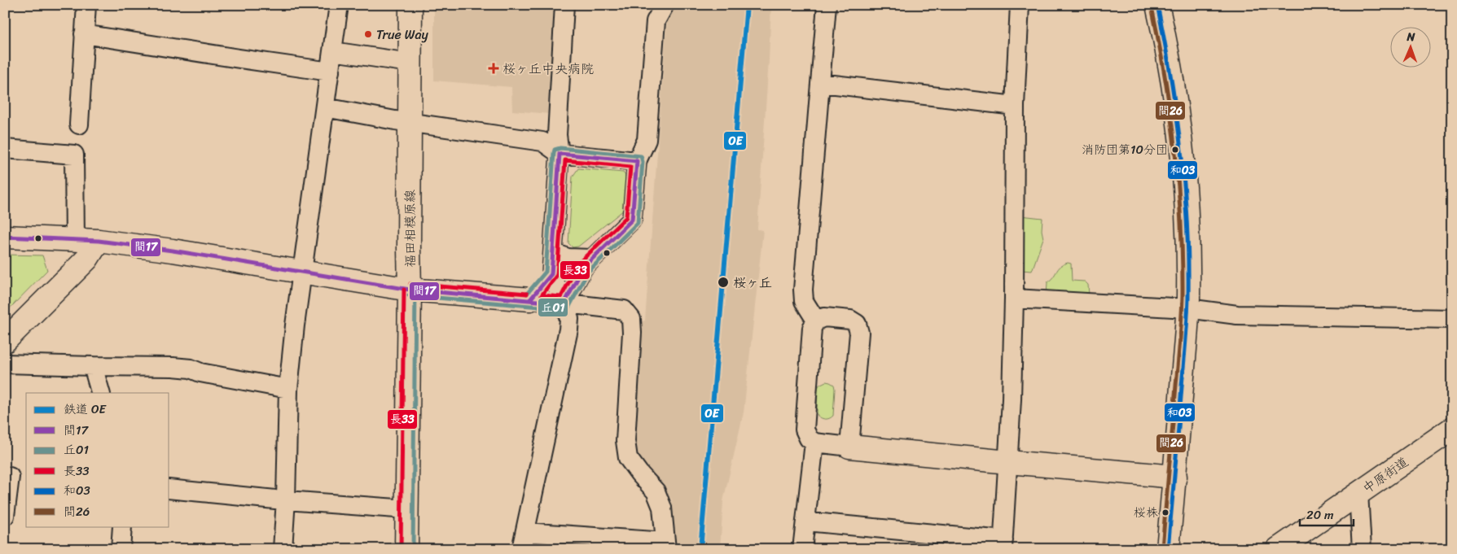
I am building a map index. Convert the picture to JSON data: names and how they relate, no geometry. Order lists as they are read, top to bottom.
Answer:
{
  "streets": {
    "main road": ["福田相模原線", "中原街道"]
  },
  "places": {
    "other": [
      "True Way",
      "消防団第10分団",
      "桜ヶ丘",
      "桜株"
    ],
    "health": ["桜ヶ丘中央病院"]
  },
  "lines": [
    "rail line OE",
    "transit line 和03",
    "transit line 間26",
    "transit line 丘01",
    "transit line 間17",
    "transit line 長33"
  ],
  "legend": [
    "鉄道 OE",
    "間17",
    "丘01",
    "長33",
    "和03",
    "間26"
  ],
  "scale_bar": "20 m",
  "north": "top"
}
